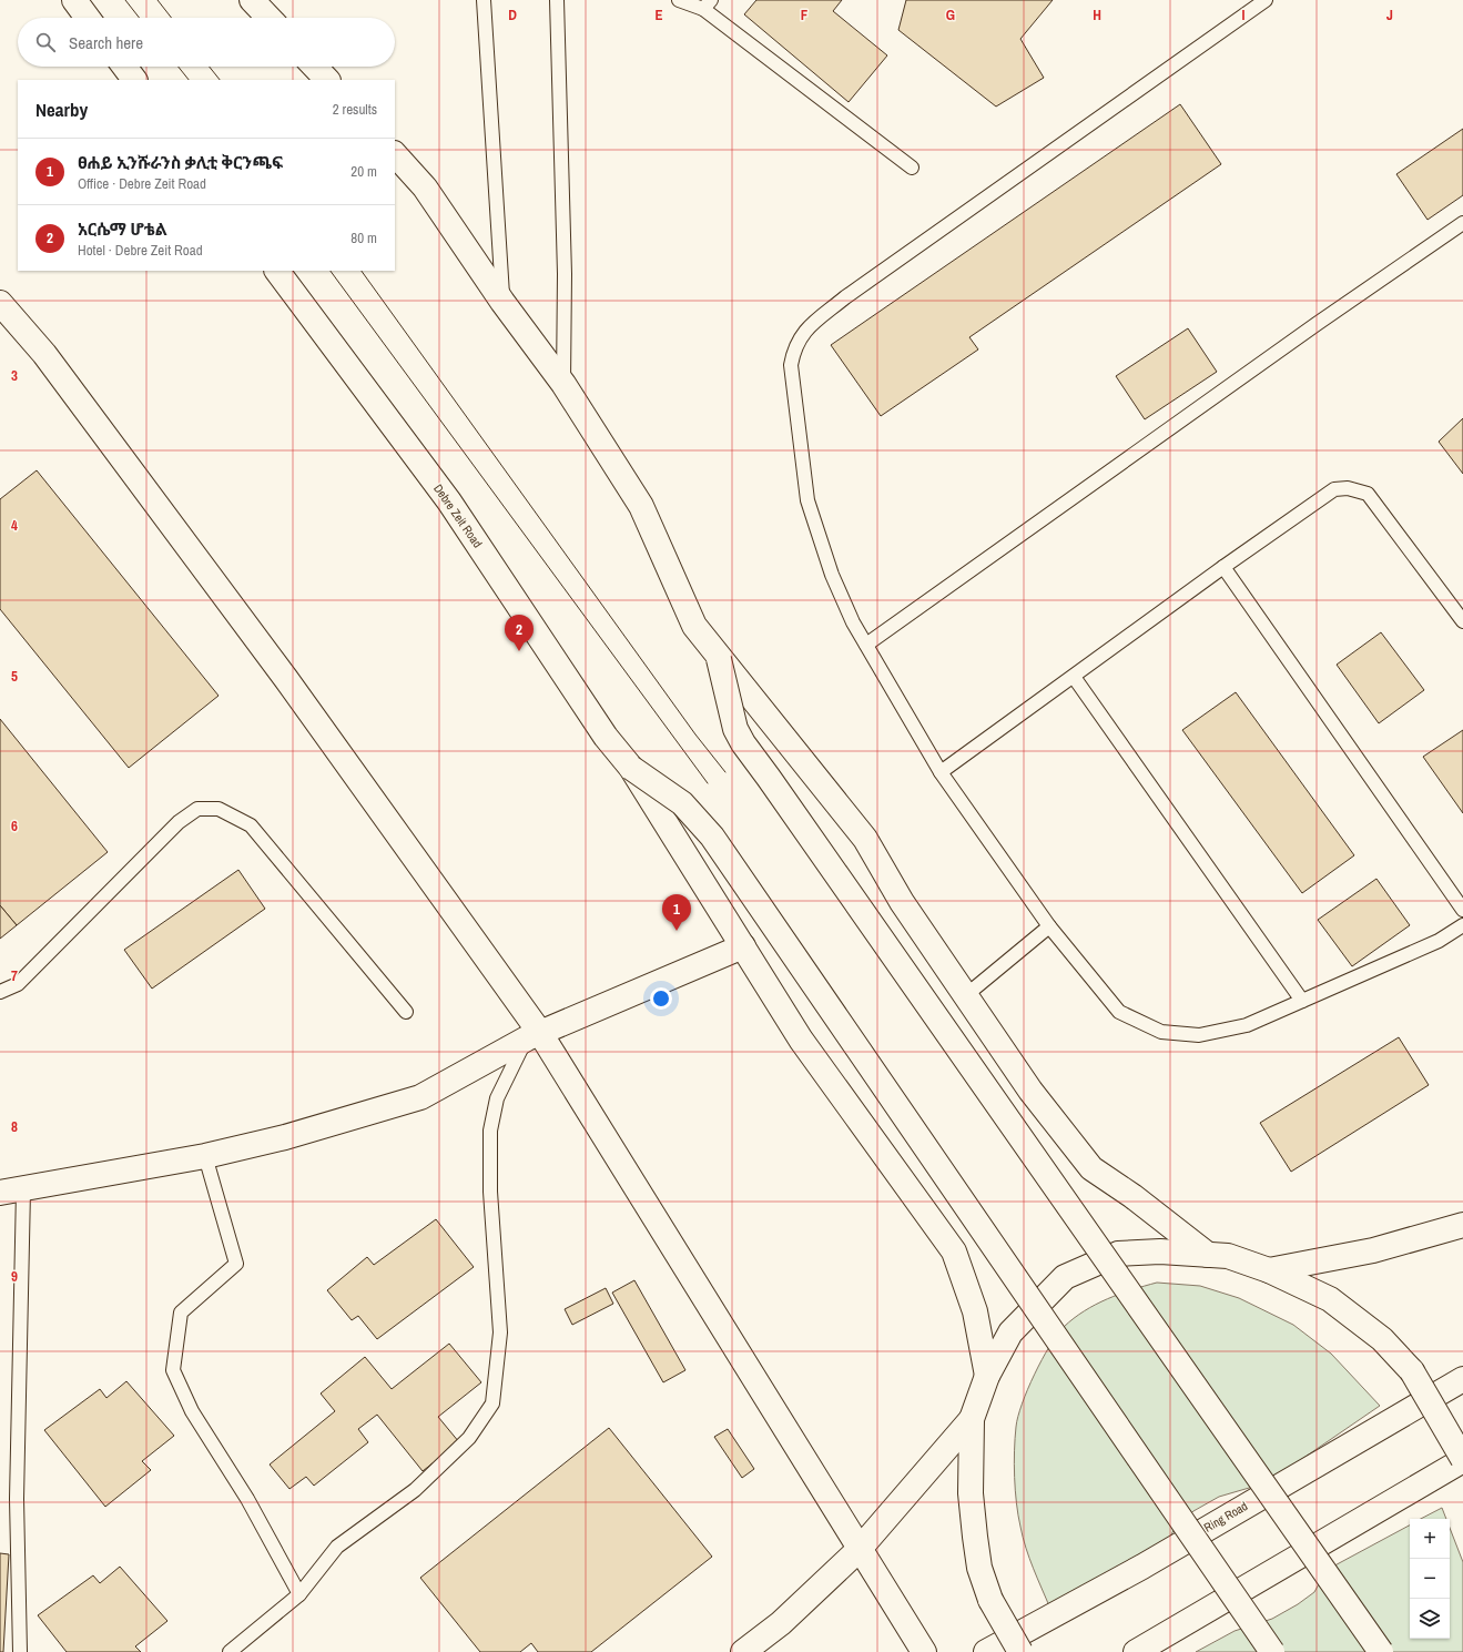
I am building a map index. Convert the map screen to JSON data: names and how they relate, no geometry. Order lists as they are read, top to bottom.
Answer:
{
  "streets": {
    "main road": ["Debre Zeit Road", "Ring Road"]
  },
  "page": {
    "search": "Search here",
    "heading": ["Nearby", "2 results"],
    "list": [
      {
        "mark": "1",
        "name": "ፀሐይ ኢንሹራንስ ቃሊቲ ቅርንጫፍ",
        "note": "Office · Debre Zeit Road",
        "value": "20 m"
      },
      {
        "mark": "2",
        "name": "አርሴማ ሆቴል",
        "note": "Hotel · Debre Zeit Road",
        "value": "80 m"
      }
    ],
    "pins": ["2", "1"],
    "map_buttons": ["+", "−"]
  },
  "grid": {
    "columns": [
      "D",
      "E",
      "F",
      "G",
      "H",
      "I",
      "J"
    ],
    "rows": [
      "3",
      "4",
      "5",
      "6",
      "7",
      "8",
      "9"
    ]
  }
}
